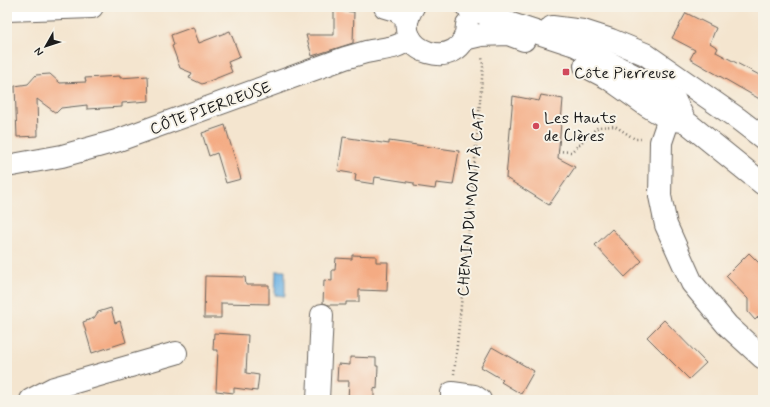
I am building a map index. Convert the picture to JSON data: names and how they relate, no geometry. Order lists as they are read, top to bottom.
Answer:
{
  "streets": {
    "street": ["CÔTE PIERREUSE"],
    "path": ["CHEMIN DU MONT À CAT"]
  },
  "places": {
    "transit": ["Côte Pierreuse"],
    "other": ["Les Hauts de Clères"]
  },
  "north": "bottom left"
}
